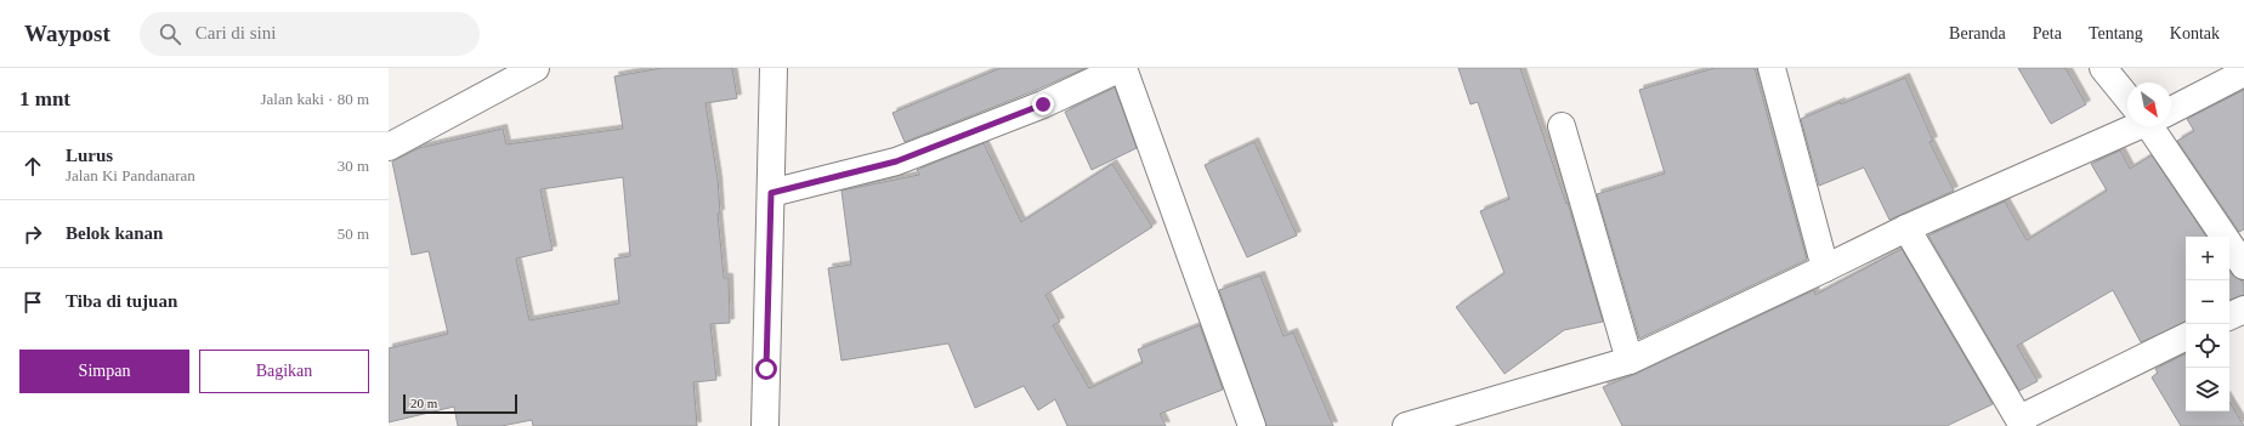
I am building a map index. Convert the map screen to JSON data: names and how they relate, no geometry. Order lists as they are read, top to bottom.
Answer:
{
  "scale_bar": "20 m",
  "north": "bottom right",
  "page": {
    "header": "Waypost",
    "search": "Cari di sini",
    "nav": [
      "Beranda",
      "Peta",
      "Tentang",
      "Kontak"
    ],
    "heading": ["1 mnt", "Jalan kaki · 80 m"],
    "list": [
      ["Lurus", "Jalan Ki Pandanaran", "30 m"],
      ["Belok kanan", "50 m"],
      "Tiba di tujuan"
    ],
    "map_buttons": ["+", "−"],
    "buttons": ["Simpan", "Bagikan"],
    "scale": "20 m"
  }
}
